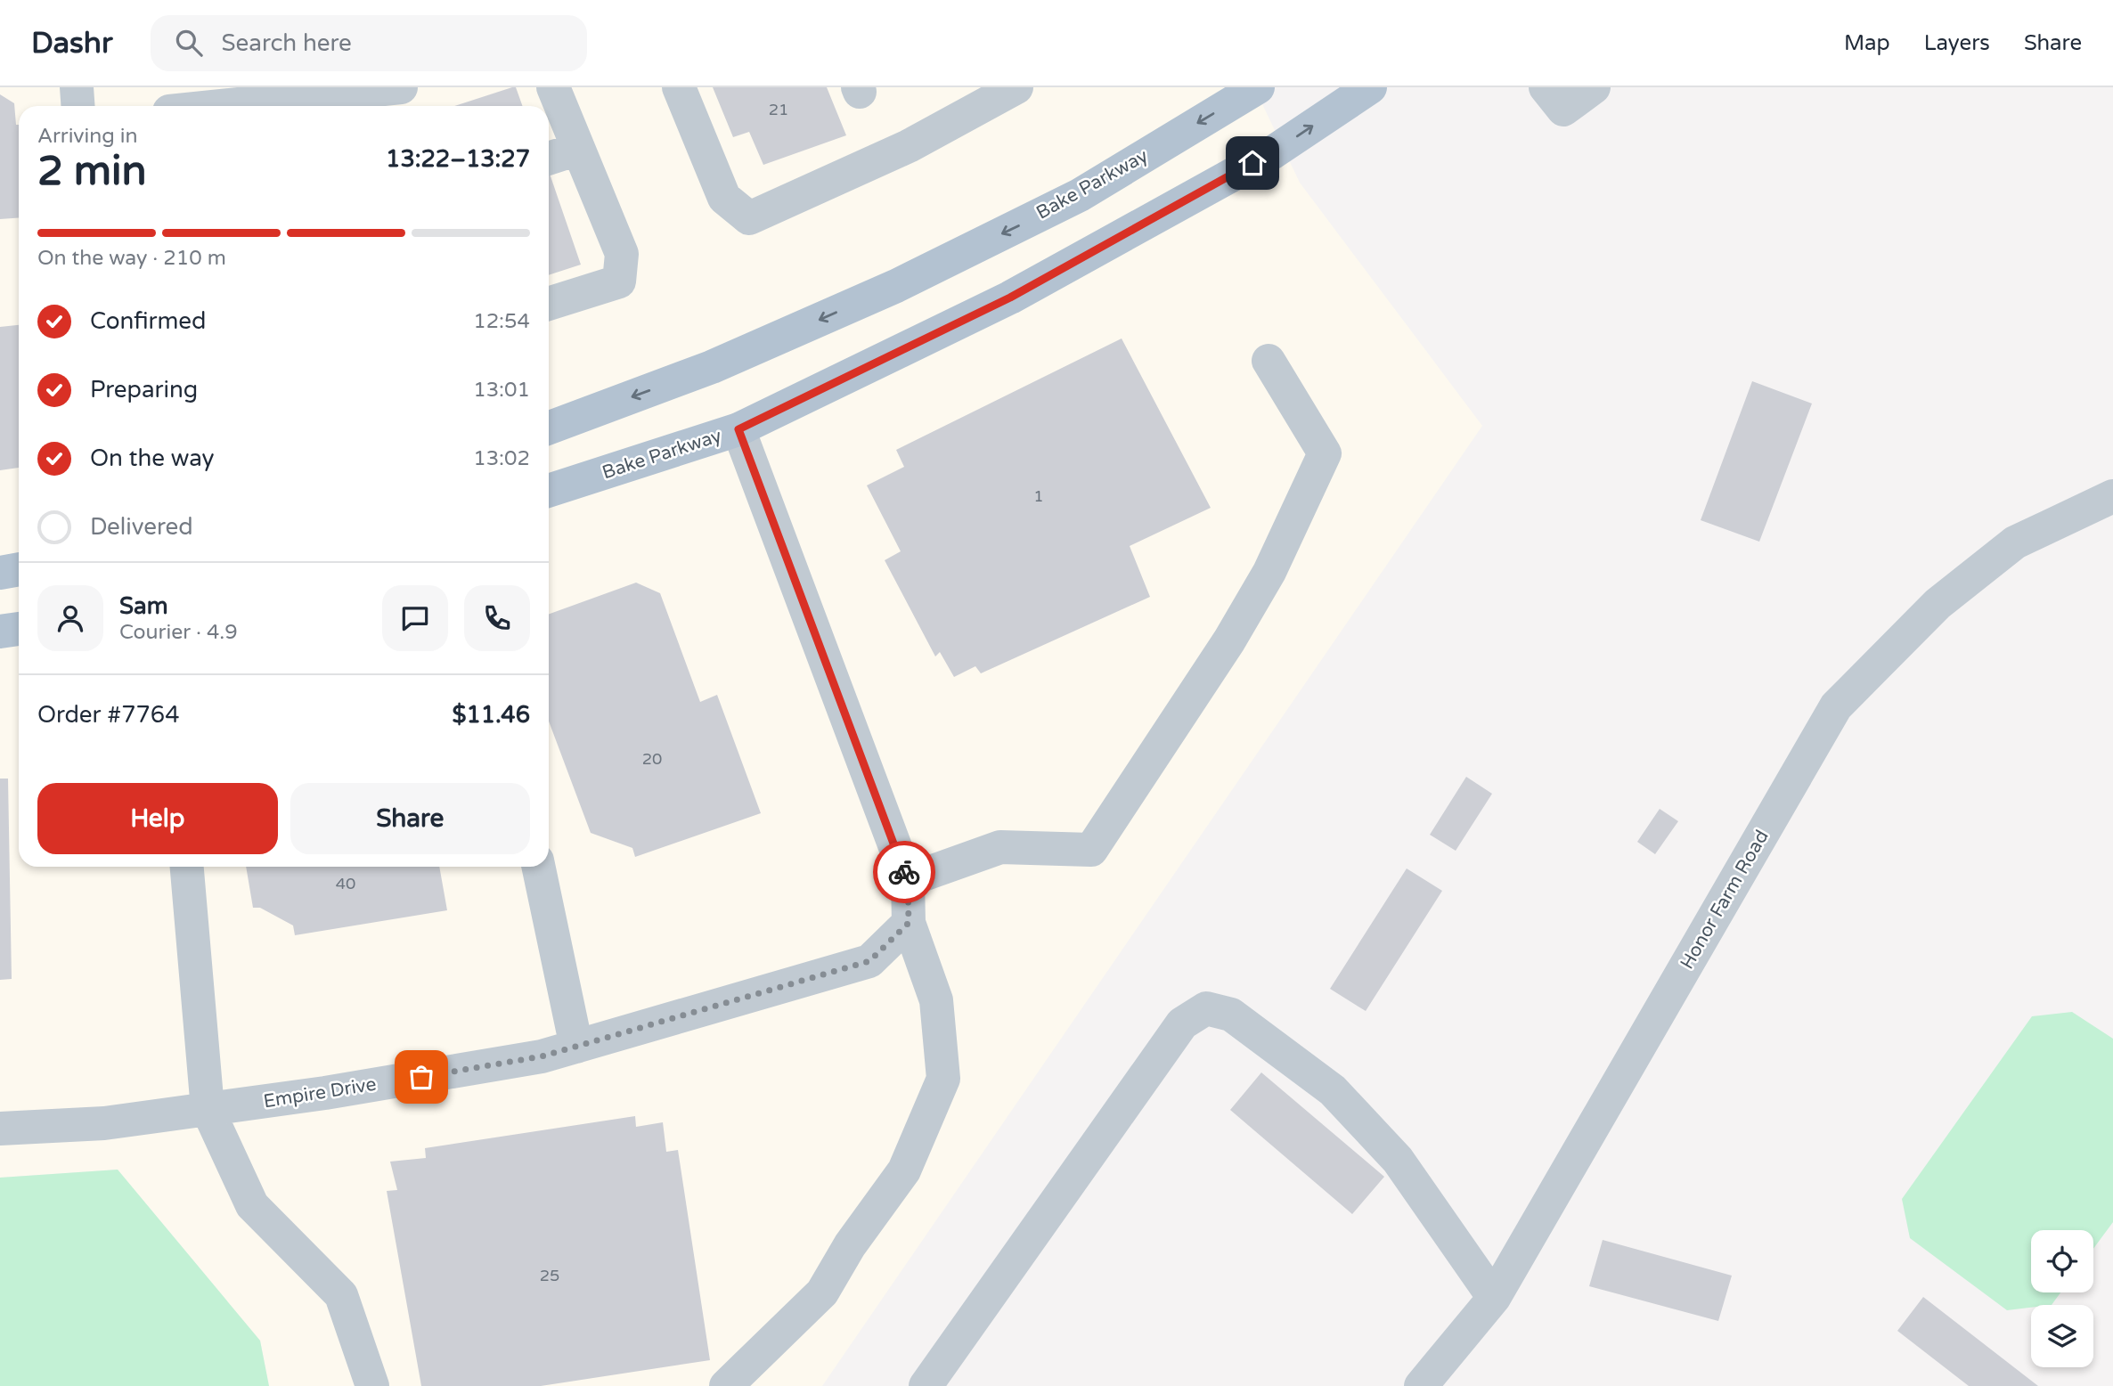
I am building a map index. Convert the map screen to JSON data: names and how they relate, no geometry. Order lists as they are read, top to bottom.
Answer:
{
  "streets": {
    "main road": ["Bake Parkway"],
    "street": ["Honor Farm Road", "Empire Drive"]
  },
  "house_numbers": [
    "21",
    "1",
    "20",
    "40",
    "25"
  ],
  "page": {
    "header": "Dashr",
    "search": "Search here",
    "nav": ["Map", "Layers", "Share"],
    "heading": ["2 min", "Arriving in", "13:22–13:27"],
    "panel": [
      "Sam",
      "Courier · 4.9",
      "Order #7764",
      "$11.46"
    ],
    "bar": "On the way · 210 m",
    "list": [
      ["Confirmed", "12:54"],
      ["Preparing", "13:01"],
      ["On the way", "13:02"],
      "Delivered"
    ],
    "buttons": ["Help", "Share"]
  }
}
